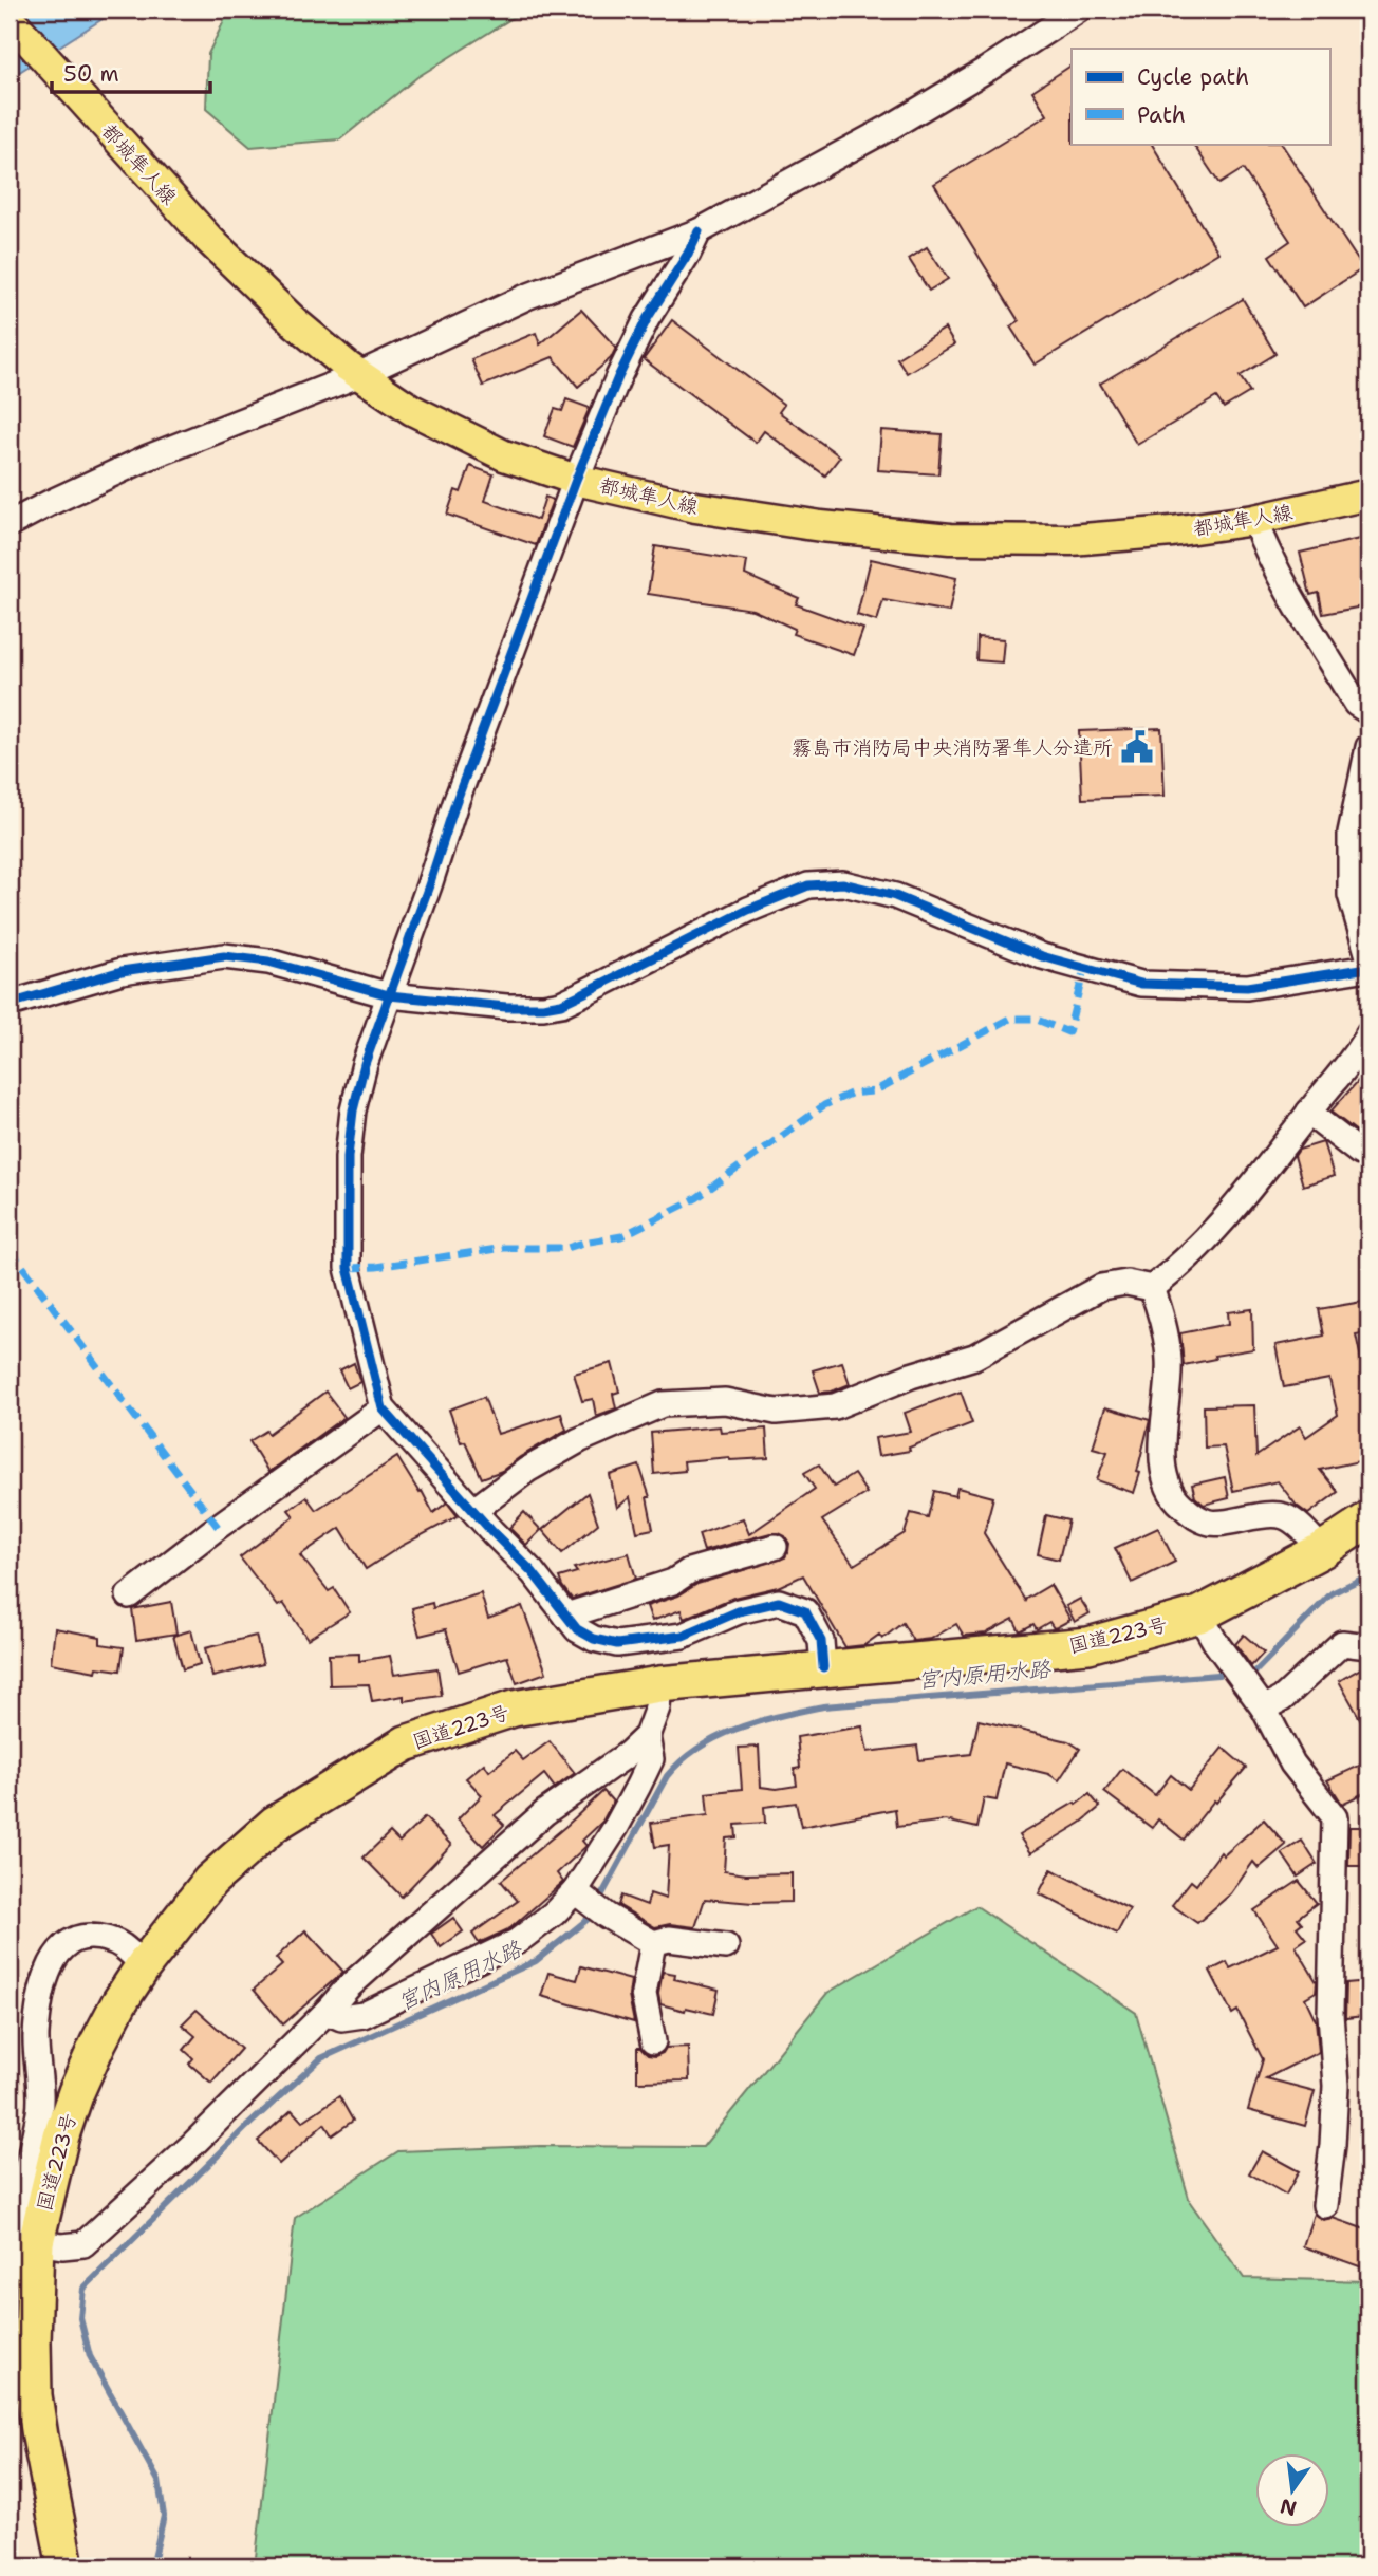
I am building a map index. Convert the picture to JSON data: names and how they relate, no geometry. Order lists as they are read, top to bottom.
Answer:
{
  "streets": {
    "highway": ["国道223号"],
    "main road": ["都城隼人線"]
  },
  "water": ["宮内原用水路"],
  "places": {
    "public building": ["霧島市消防局中央消防署隼人分遣所"]
  },
  "legend": ["Cycle path", "Path"],
  "scale_bar": "50 m",
  "north": "bottom"
}
